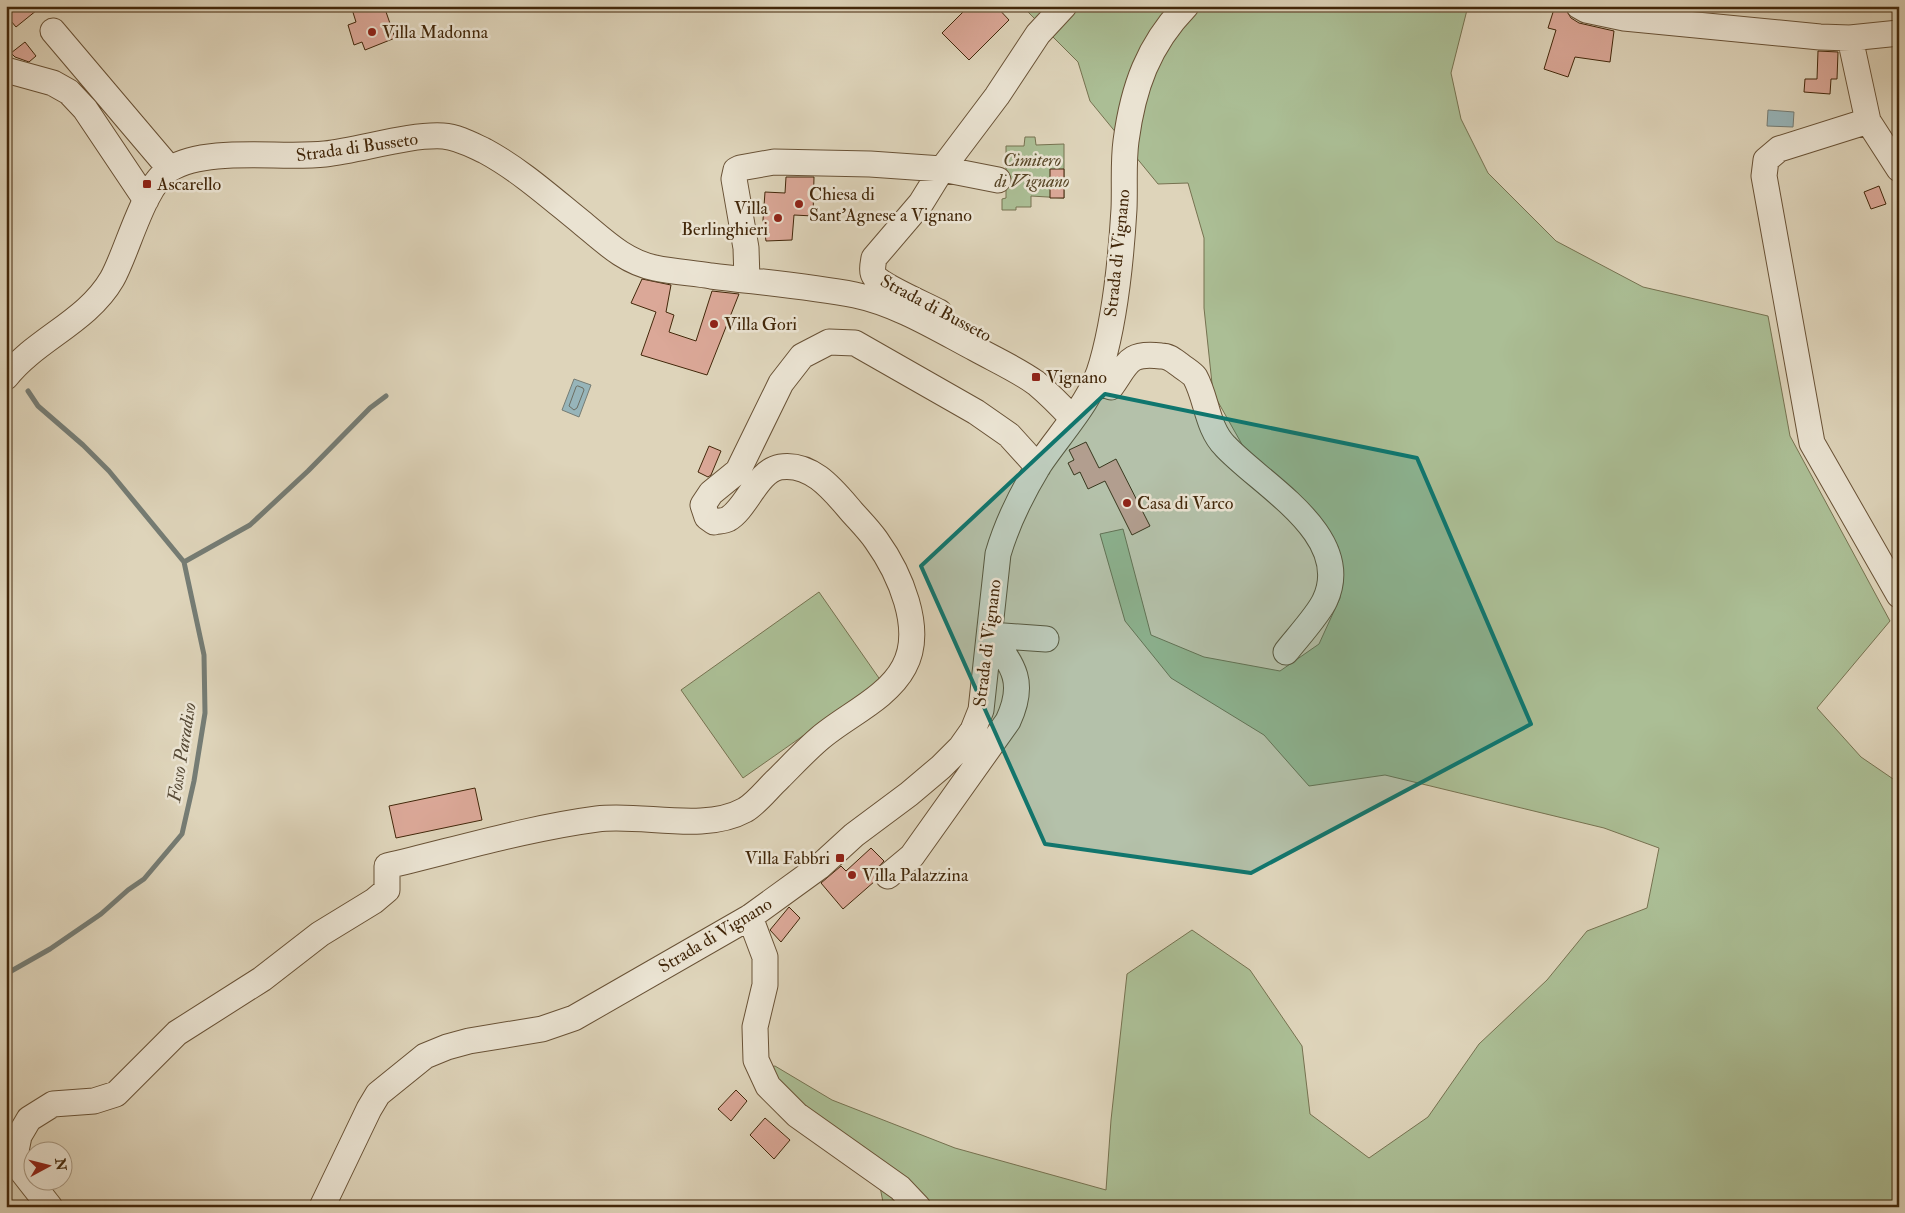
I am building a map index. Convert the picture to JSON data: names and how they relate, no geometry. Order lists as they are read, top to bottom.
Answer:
{
  "streets": {
    "street": ["Strada di Busseto", "Strada di Vignano"]
  },
  "crossings": [
    ["Strada di Busseto", "Strada di Vignano"]
  ],
  "water": ["Fosso Paradiso"],
  "parks": ["Cimitero di Vignano"],
  "places": {
    "other": [
      "Villa Madonna",
      "Chiesa di Sant'Agnese a Vignano",
      "Villa Berlinghieri",
      "Villa Gori",
      "Casa di Varco",
      "Villa Palazzina"
    ],
    "transit": ["Ascarello", "Vignano", "Villa Fabbri"]
  },
  "north": "right"
}
